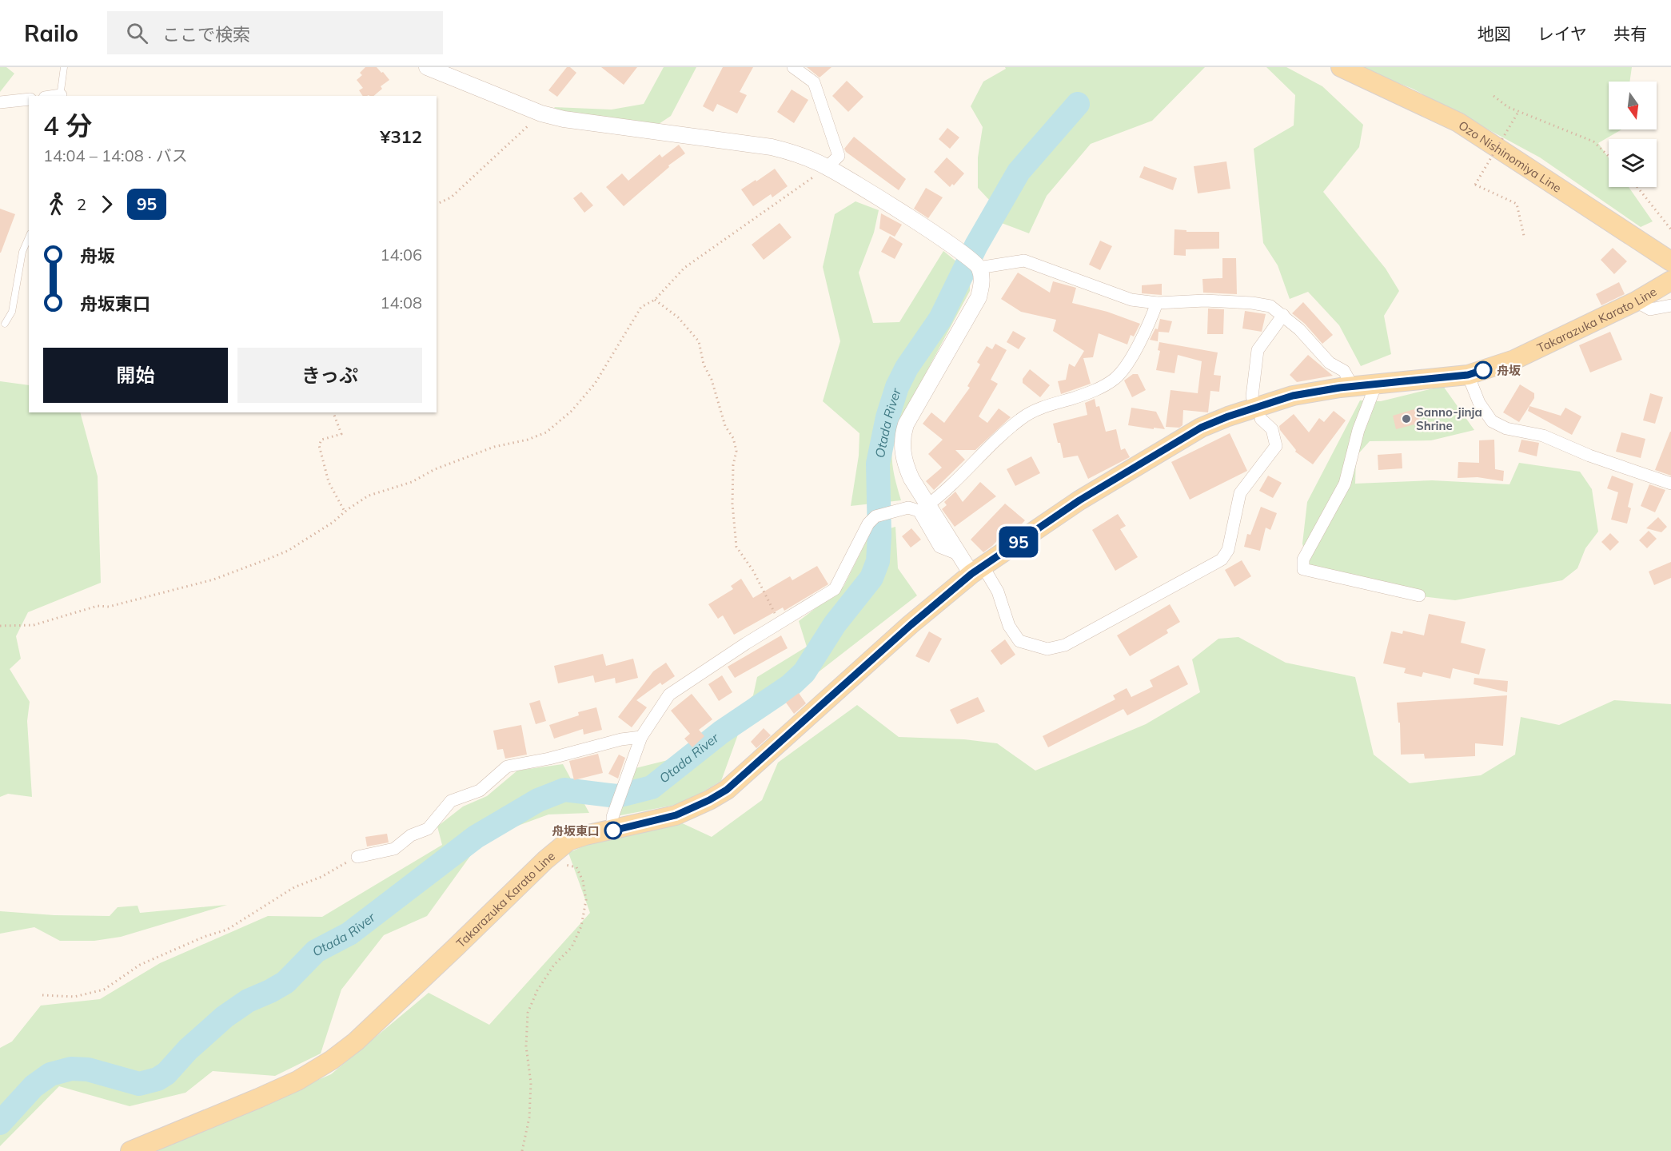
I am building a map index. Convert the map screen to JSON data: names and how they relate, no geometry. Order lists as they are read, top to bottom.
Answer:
{
  "streets": {
    "main road": ["Ozo Nishinomiya Line", "Takarazuka Karato Line"]
  },
  "water": ["Otada River"],
  "places": ["舟坂", "Sanno-jinja Shrine", "舟坂東口"],
  "lines": ["bus line 95"],
  "north": "bottom",
  "page": {
    "header": "Railo",
    "search": "ここで検索",
    "nav": ["地図", "レイヤ", "共有"],
    "on_map": "95",
    "heading": ["4 分", "14:04 – 14:08 · バス", "¥312"],
    "legs": ["2", "95"],
    "list": [
      {
        "name": "舟坂",
        "value": "14:06"
      },
      {
        "name": "舟坂東口",
        "value": "14:08"
      }
    ],
    "buttons": ["開始", "きっぷ"]
  }
}
